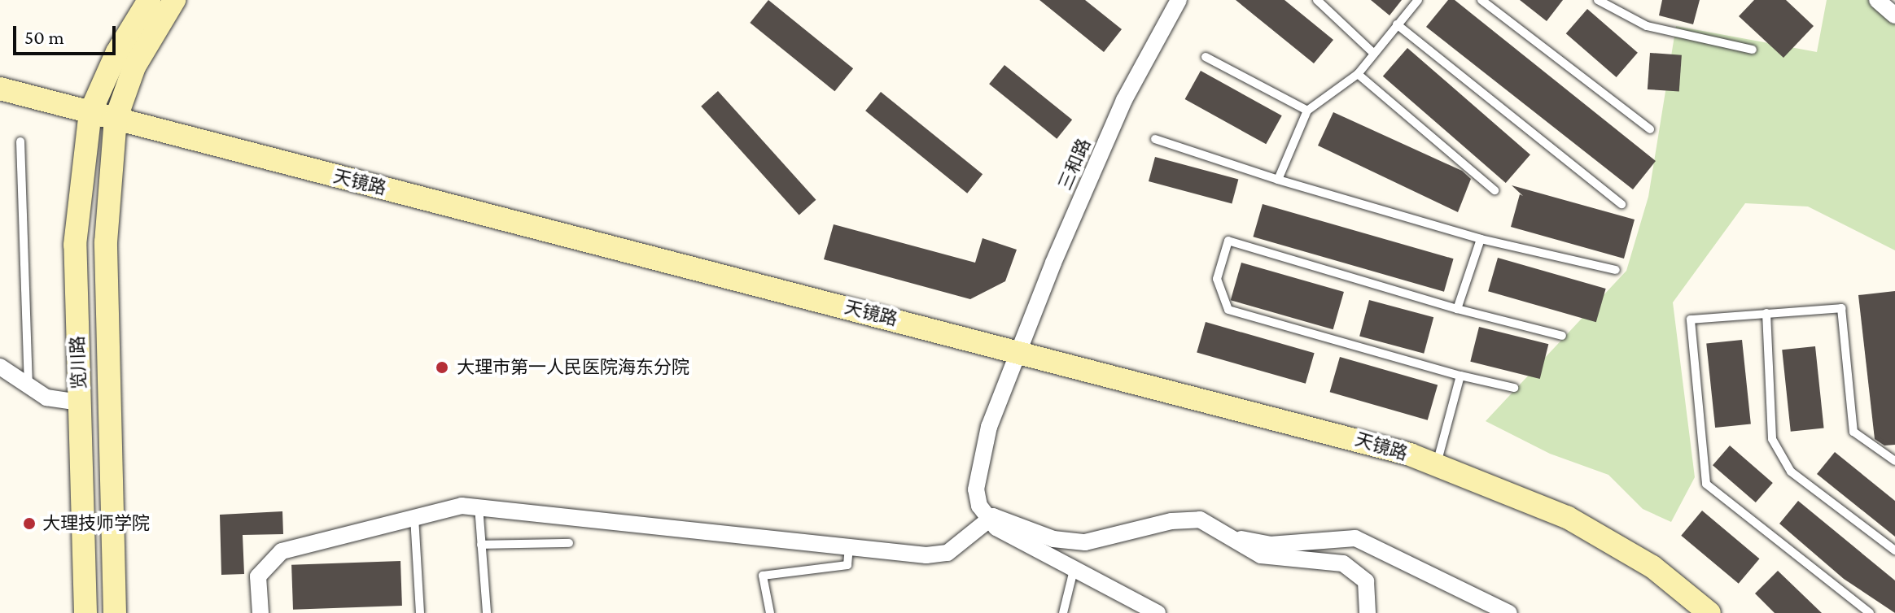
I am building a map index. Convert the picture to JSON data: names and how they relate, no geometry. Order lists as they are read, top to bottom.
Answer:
{
  "streets": {
    "street": ["三和路", "天镜路", "览川路"]
  },
  "crossings": [
    ["三和路", "天镜路"],
    ["天镜路", "览川路"]
  ],
  "places": ["大理市第一人民医院海东分院", "大理技师学院"],
  "scale_bar": "50 m"
}
